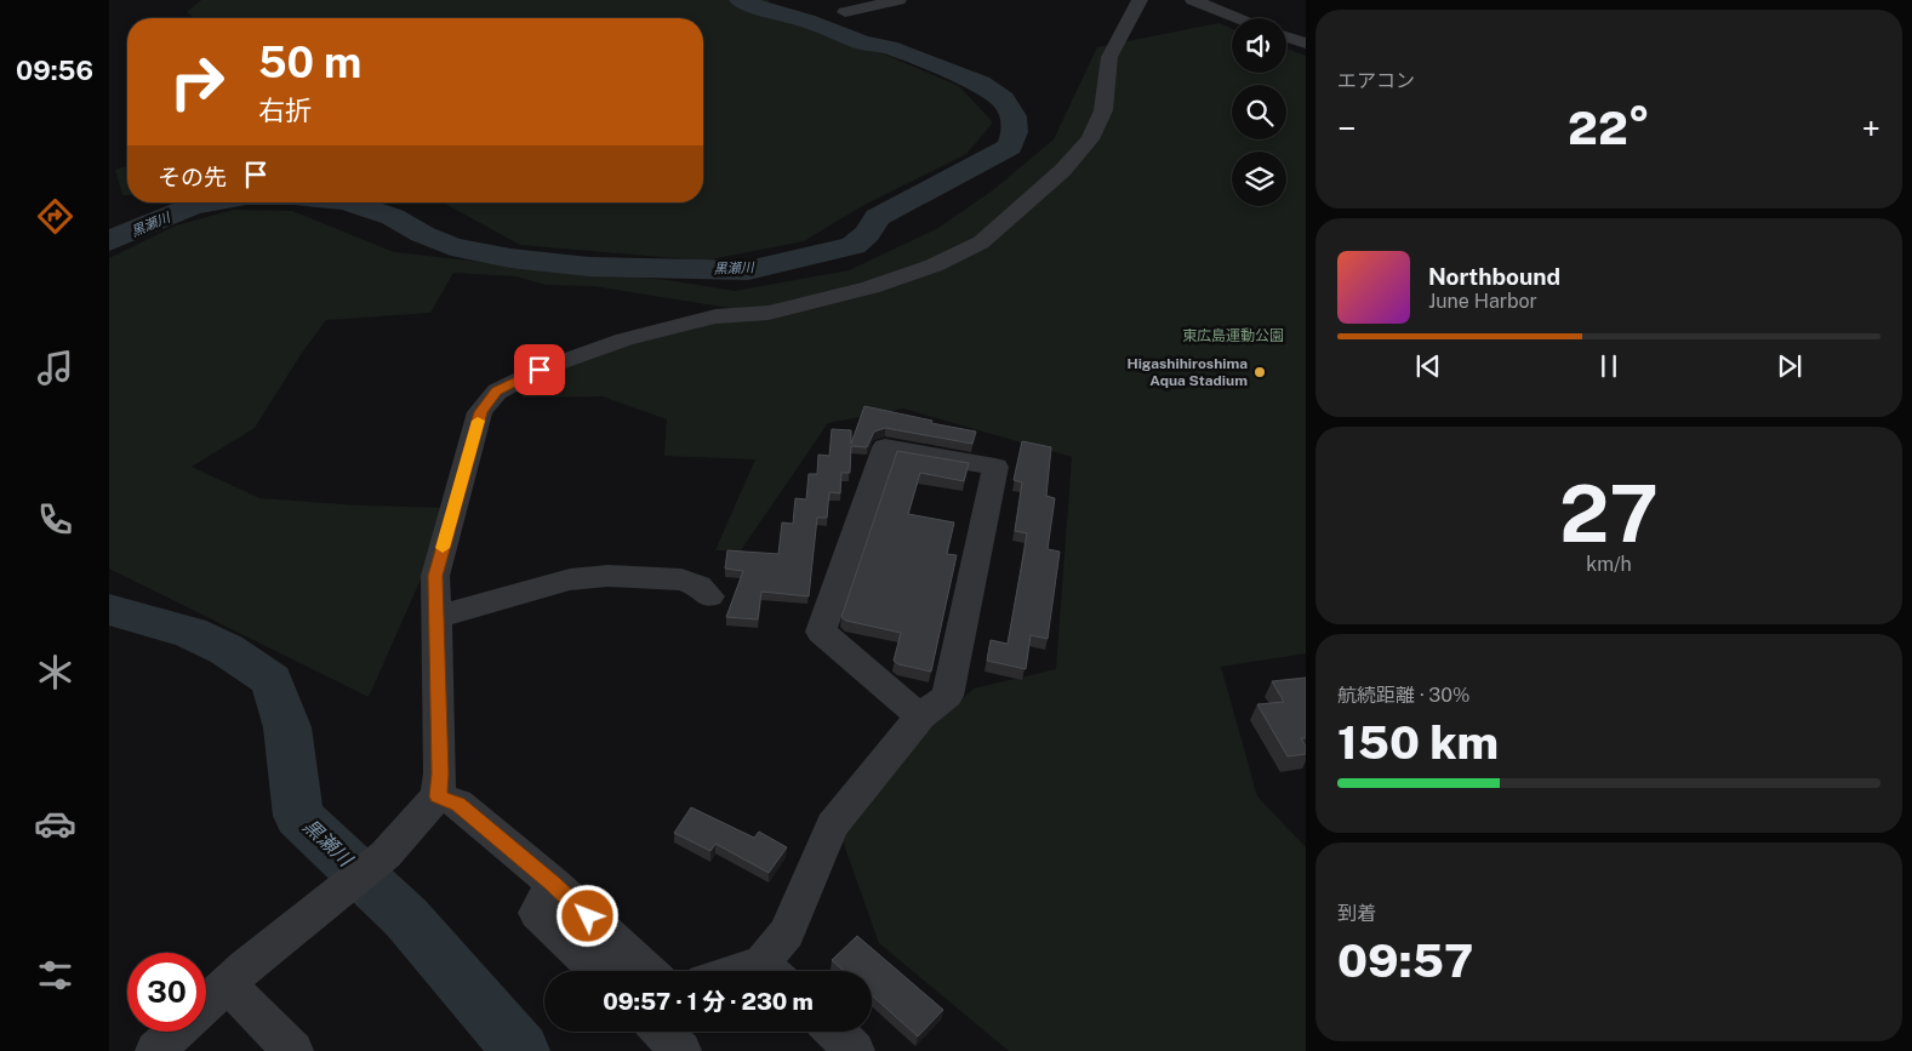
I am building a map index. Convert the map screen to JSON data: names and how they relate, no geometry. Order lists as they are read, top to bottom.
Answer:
{
  "water": ["黒瀬川"],
  "parks": ["東広島運動公園"],
  "places": ["Higashihiroshima Aqua Stadium"],
  "page": {
    "tabs": "09:56",
    "tile": [
      "エアコン",
      ["27", "km/h"],
      ["航続距離 · 30%", "150 km"],
      ["到着", "09:57"]
    ],
    "turn": ["50 m", "右折"],
    "heat": ["−", "22°", "+"],
    "then": "その先",
    "song": ["Northbound", "June Harbor"],
    "limit": "30",
    "trip": "09:57 · 1 分 · 230 m"
  }
}
